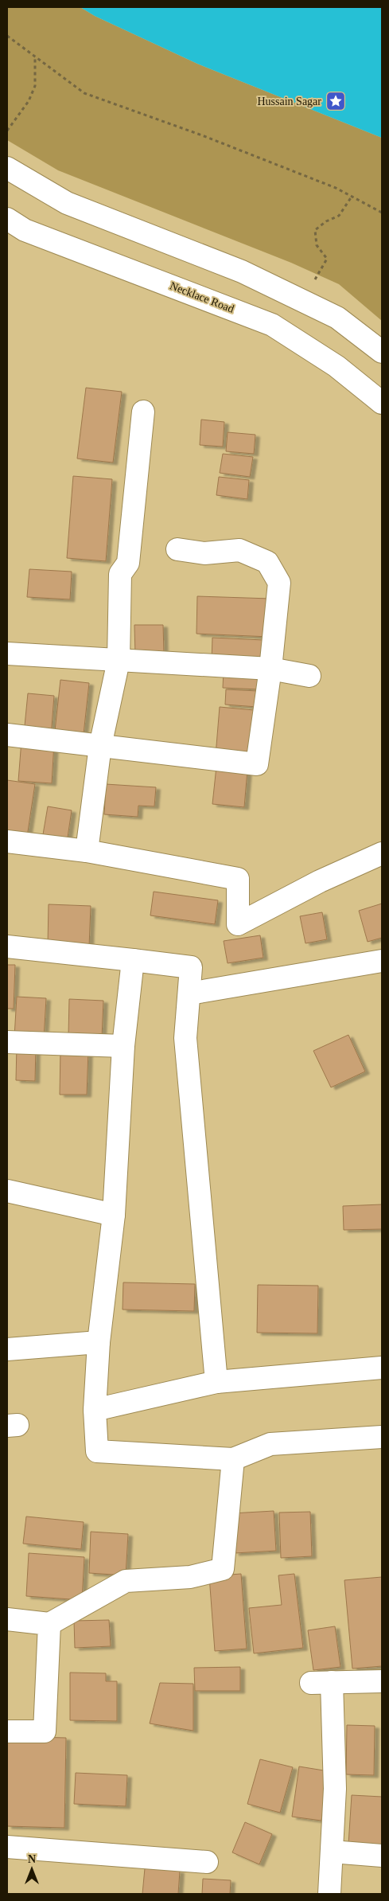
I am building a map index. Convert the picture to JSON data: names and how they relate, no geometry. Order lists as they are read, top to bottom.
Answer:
{
  "streets": {
    "street": ["Necklace Road"]
  },
  "places": {
    "place": ["Hussain Sagar"]
  },
  "north": "top"
}
